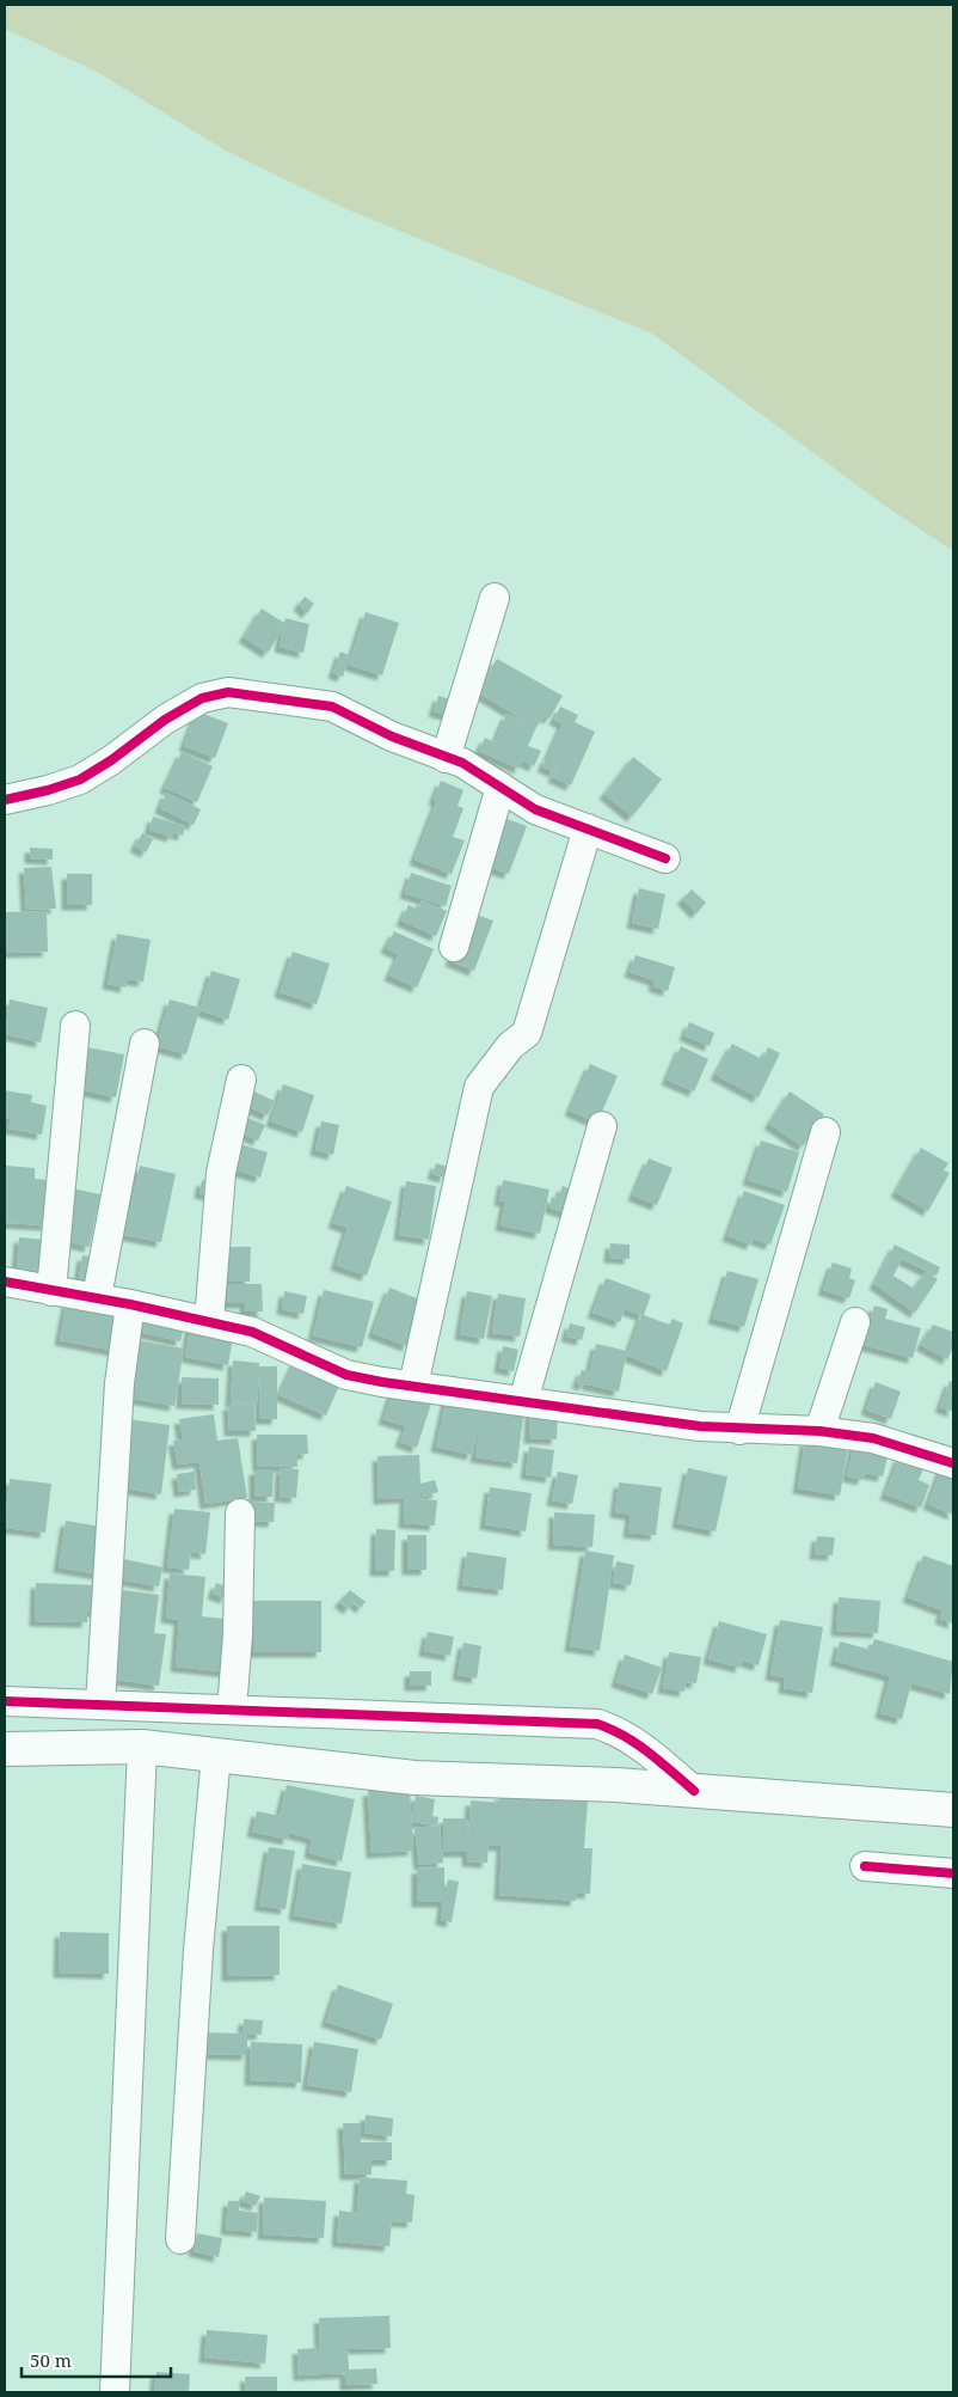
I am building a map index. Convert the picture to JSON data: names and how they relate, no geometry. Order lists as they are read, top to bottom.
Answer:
{
  "scale_bar": "50 m"
}
